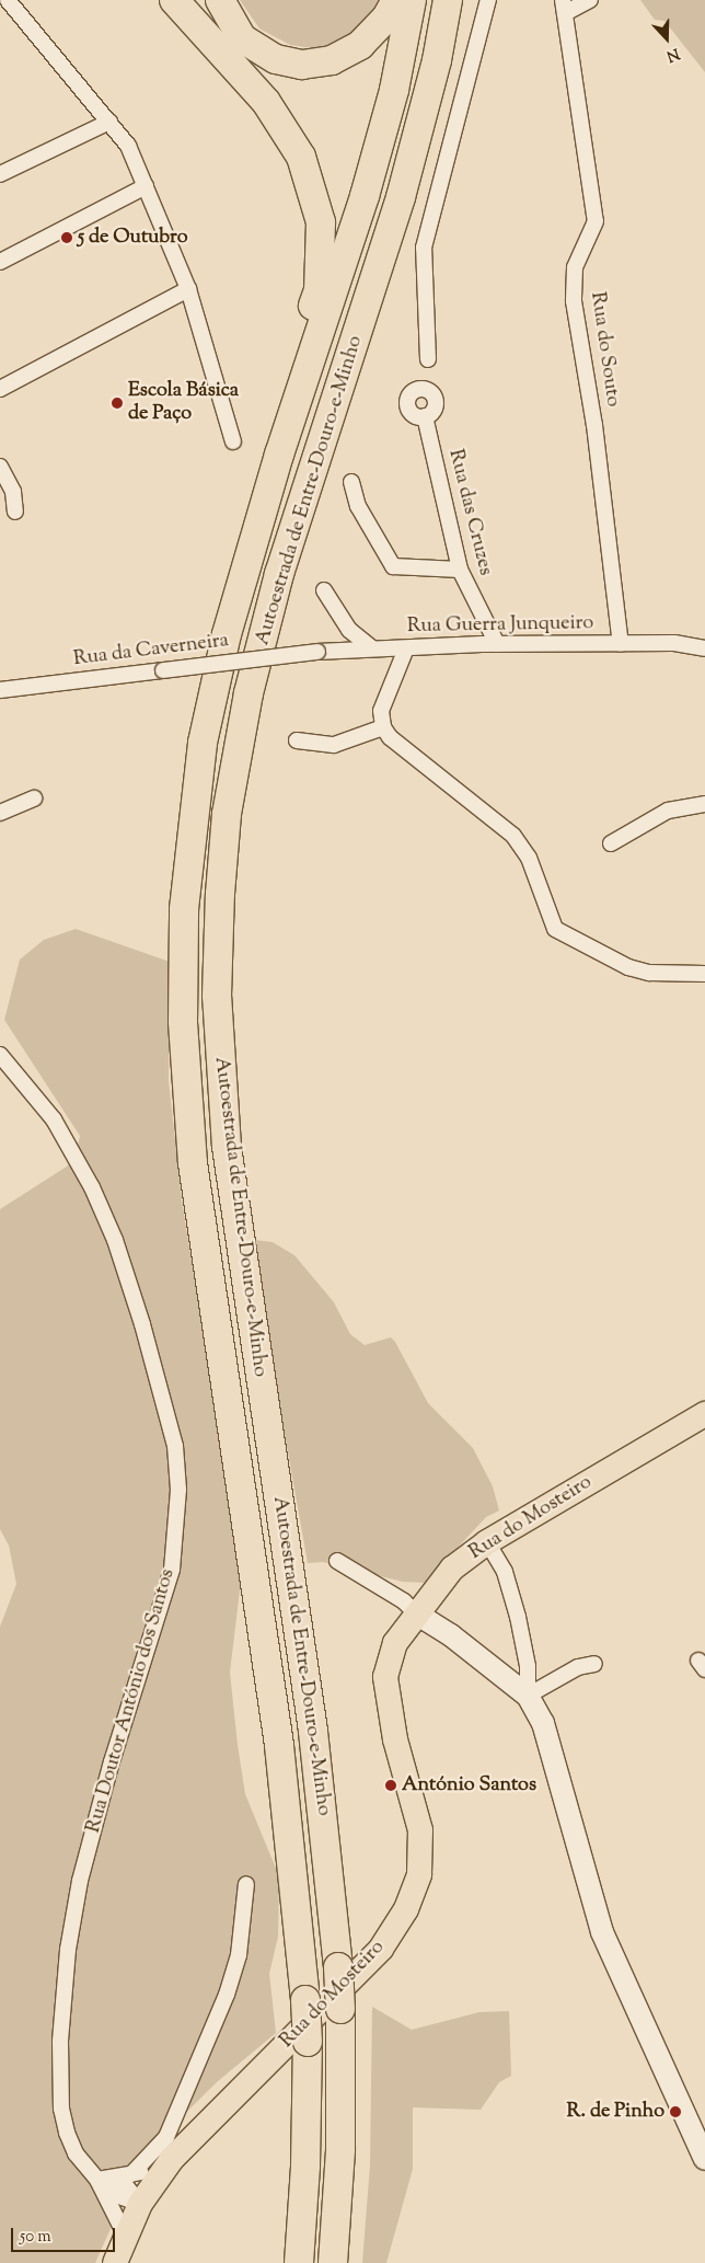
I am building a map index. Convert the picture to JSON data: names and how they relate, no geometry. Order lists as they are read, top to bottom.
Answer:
{
  "streets": {
    "highway": ["Autoestrada de Entre-Douro-e-Minho"],
    "main road": ["Rua do Mosteiro"],
    "street": [
      "Rua do Souto",
      "Rua das Cruzes",
      "Rua Guerra Junqueiro",
      "Rua da Caverneira",
      "Rua Doutor António dos Santos"
    ]
  },
  "crossings": [
    ["Rua do Souto", "Rua Guerra Junqueiro"],
    ["Rua das Cruzes", "Rua Guerra Junqueiro"],
    ["Rua Guerra Junqueiro", "Rua da Caverneira"],
    ["Rua do Mosteiro", "Rua Doutor António dos Santos"]
  ],
  "places": [
    "5 de Outubro",
    "Escola Básica de Paço",
    "António Santos",
    "R. de Pinho"
  ],
  "scale_bar": "50 m",
  "north": "bottom"
}
